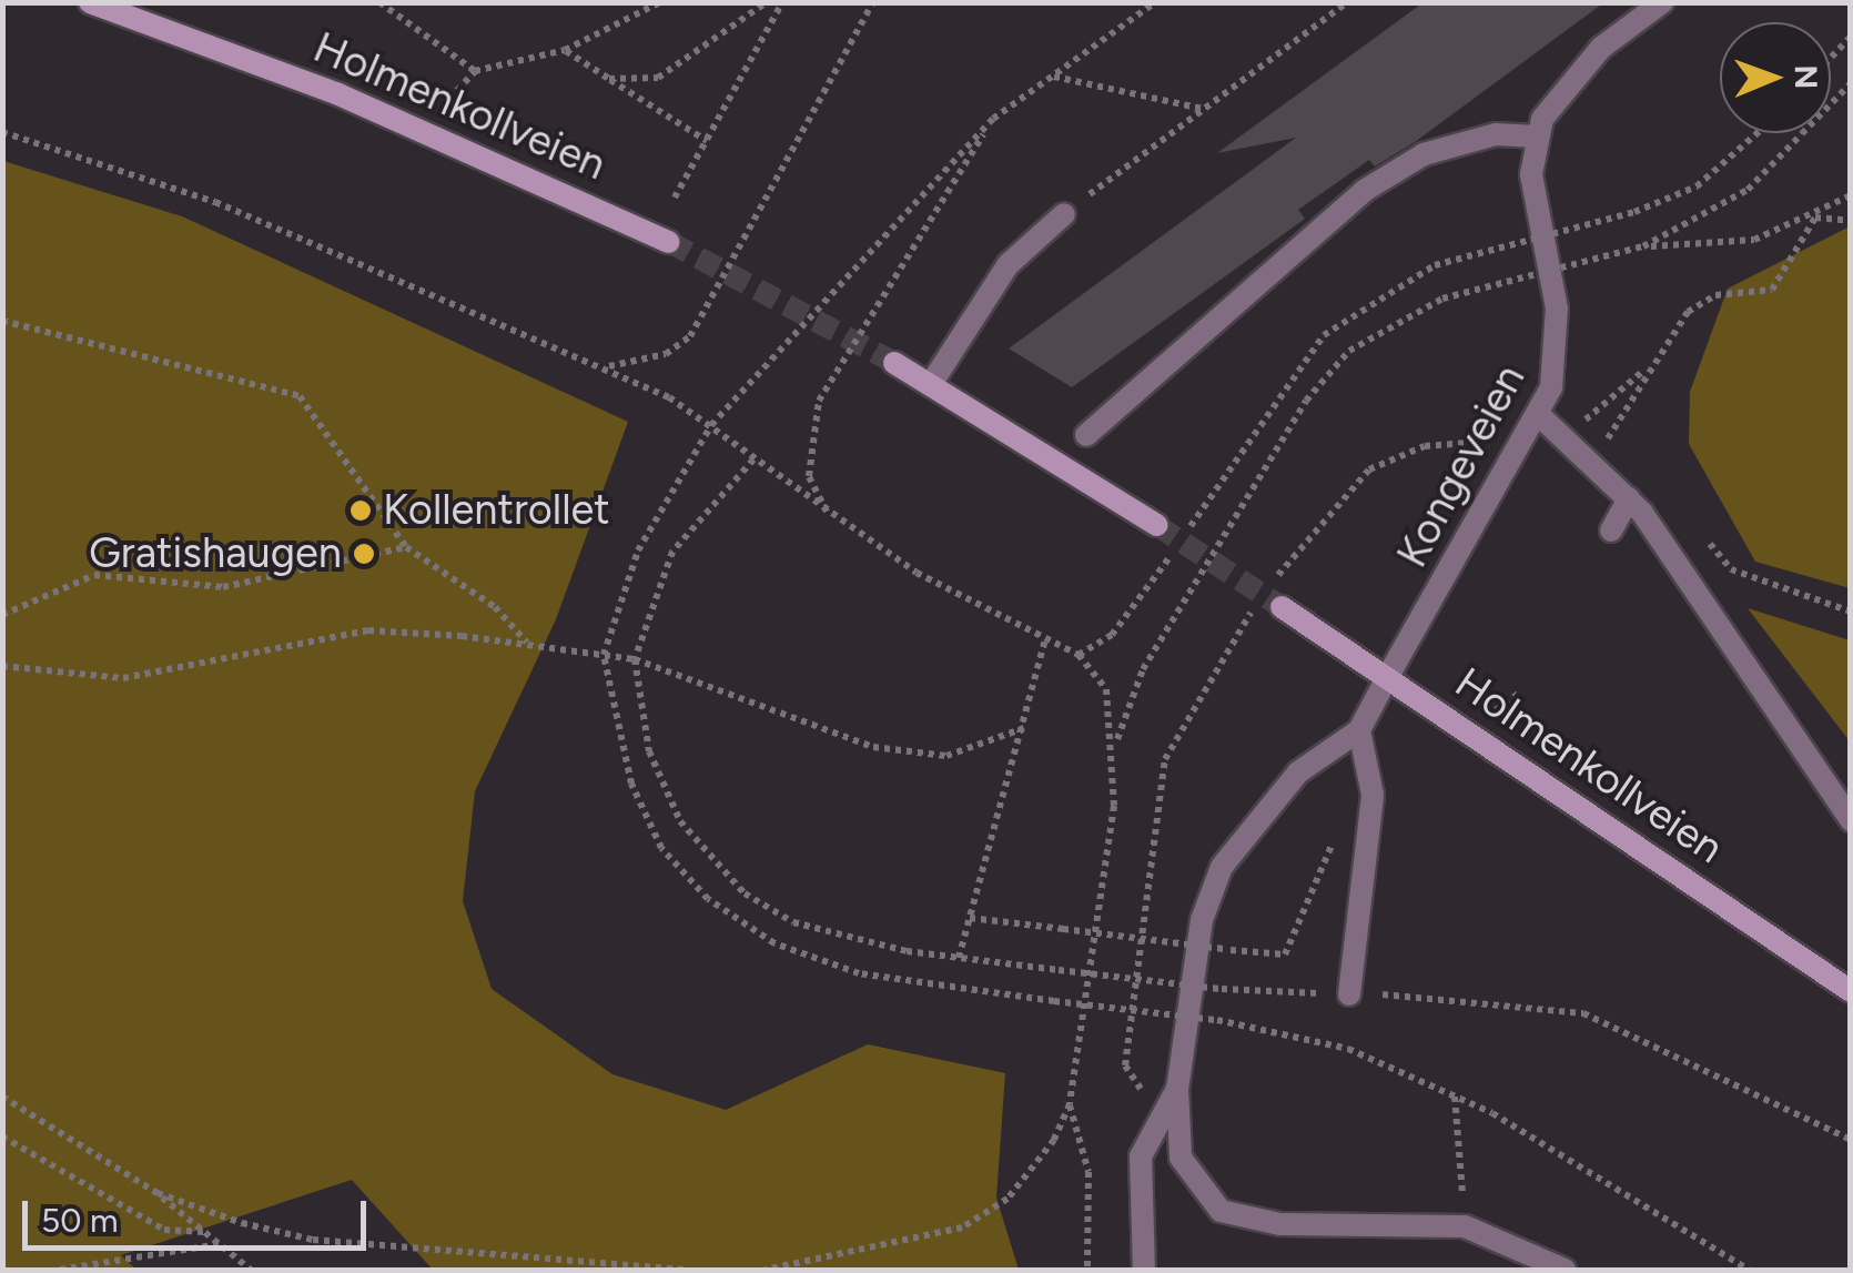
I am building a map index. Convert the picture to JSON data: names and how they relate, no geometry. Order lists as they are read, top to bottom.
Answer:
{
  "streets": {
    "main road": ["Holmenkollveien"],
    "street": ["Kongeveien"]
  },
  "crossings": [
    ["Holmenkollveien", "Kongeveien"]
  ],
  "places": ["Kollentrollet", "Gratishaugen"],
  "scale_bar": "50 m",
  "north": "right"
}
